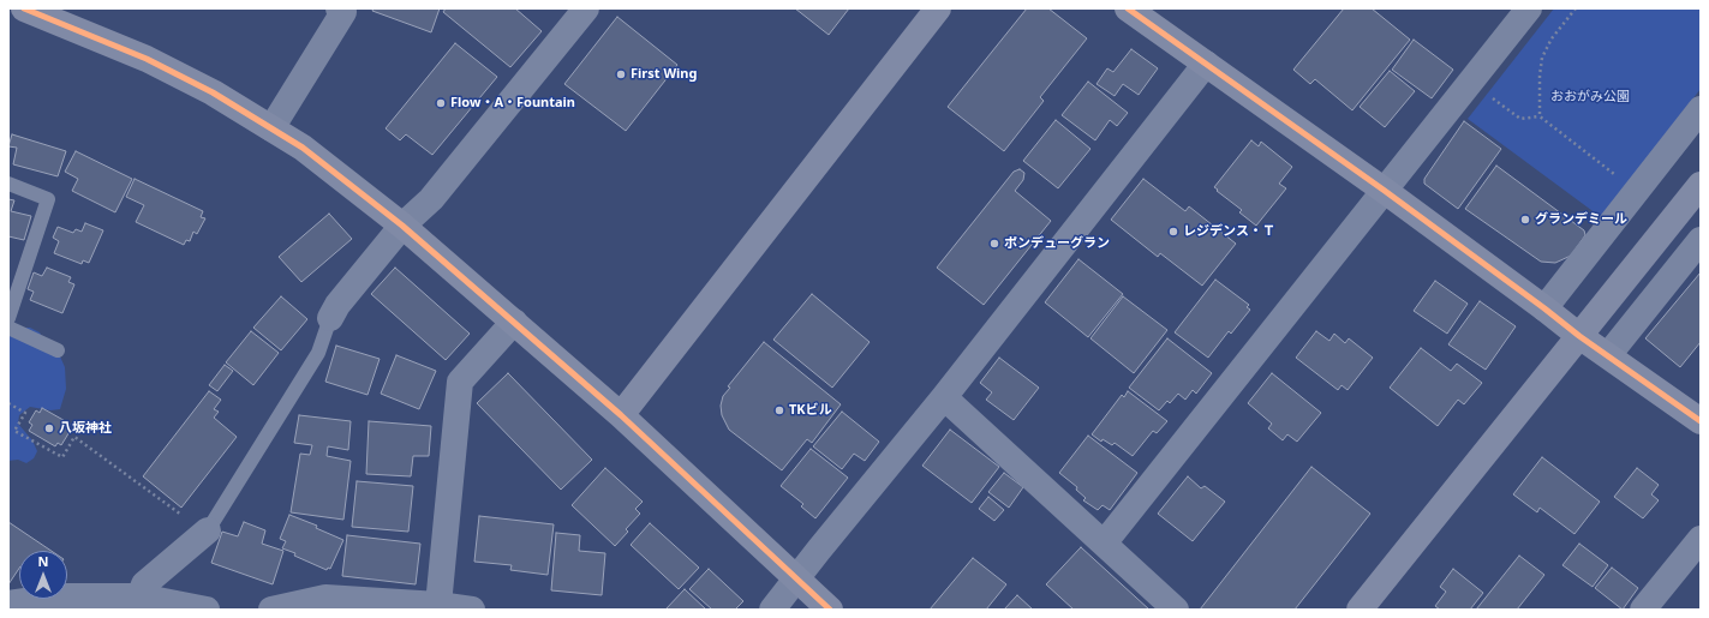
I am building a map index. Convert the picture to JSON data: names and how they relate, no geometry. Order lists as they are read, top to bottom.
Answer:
{
  "parks": ["おおがみ公園"],
  "places": [
    "First Wing",
    "Flow・A・Fountain",
    "グランデミール",
    "レジデンス・Ｔ",
    "ポンデューグラン",
    "TKビル",
    "八坂神社"
  ],
  "north": "top"
}
